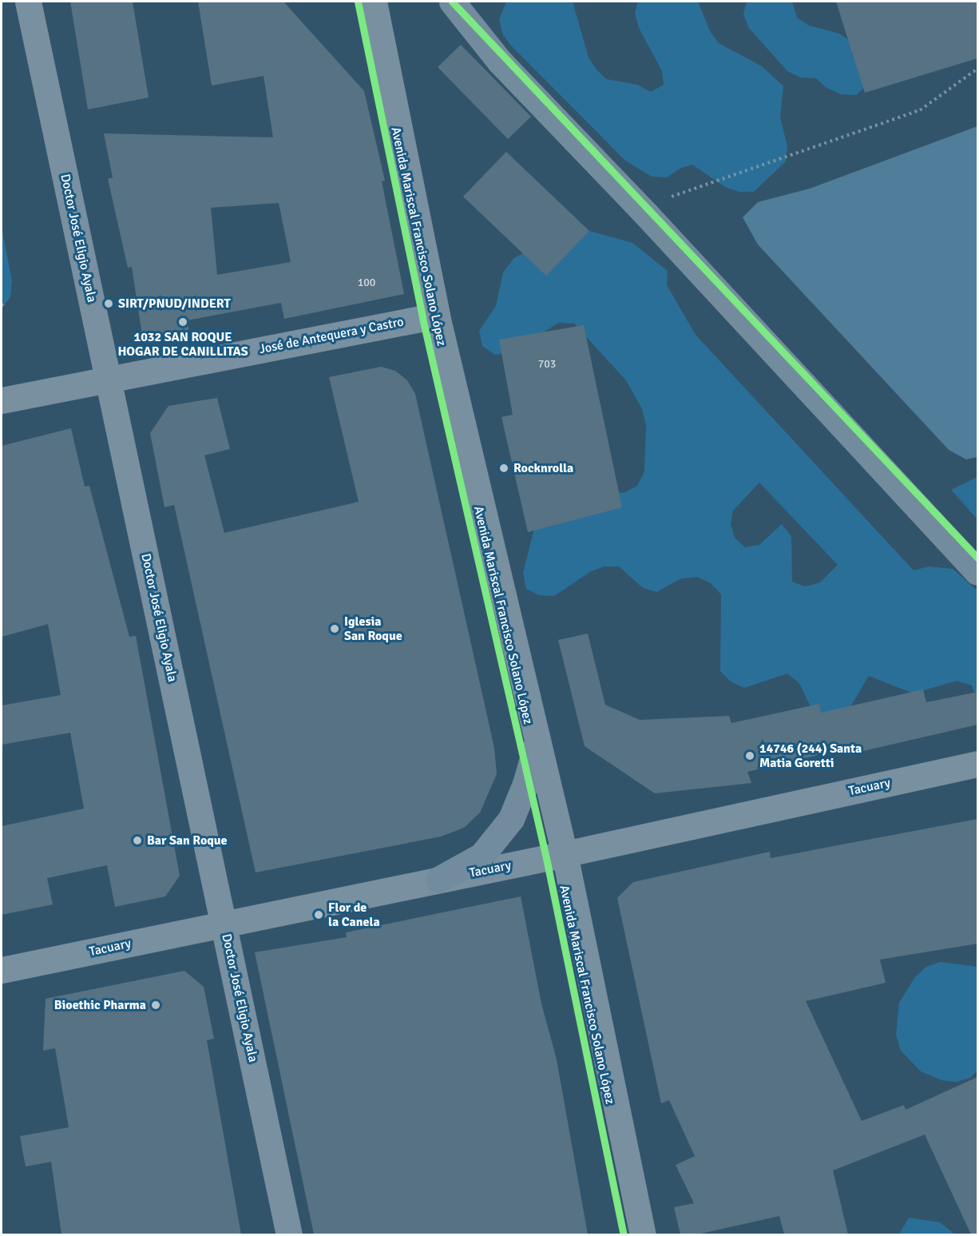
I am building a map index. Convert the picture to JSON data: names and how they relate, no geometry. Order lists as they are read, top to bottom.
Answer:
{
  "streets": {
    "highway": ["Avenida Mariscal Francisco Solano López"],
    "street": ["Doctor José Eligio Ayala", "José de Antequera y Castro", "Tacuary"]
  },
  "crossings": [
    ["Avenida Mariscal Francisco Solano López", "José de Antequera y Castro"],
    ["Avenida Mariscal Francisco Solano López", "Tacuary"],
    ["Doctor José Eligio Ayala", "José de Antequera y Castro"],
    ["Doctor José Eligio Ayala", "Tacuary"]
  ],
  "places": [
    "SIRT/PNUD/INDERT",
    "1032 SAN ROQUE HOGAR DE CANILLITAS",
    "Rocknrolla",
    "Iglesia San Roque",
    "14746 (244) Santa Matia Goretti",
    "Bar San Roque",
    "Flor de la Canela",
    "Bioethic Pharma"
  ],
  "house_numbers": ["100", "703"]
}
